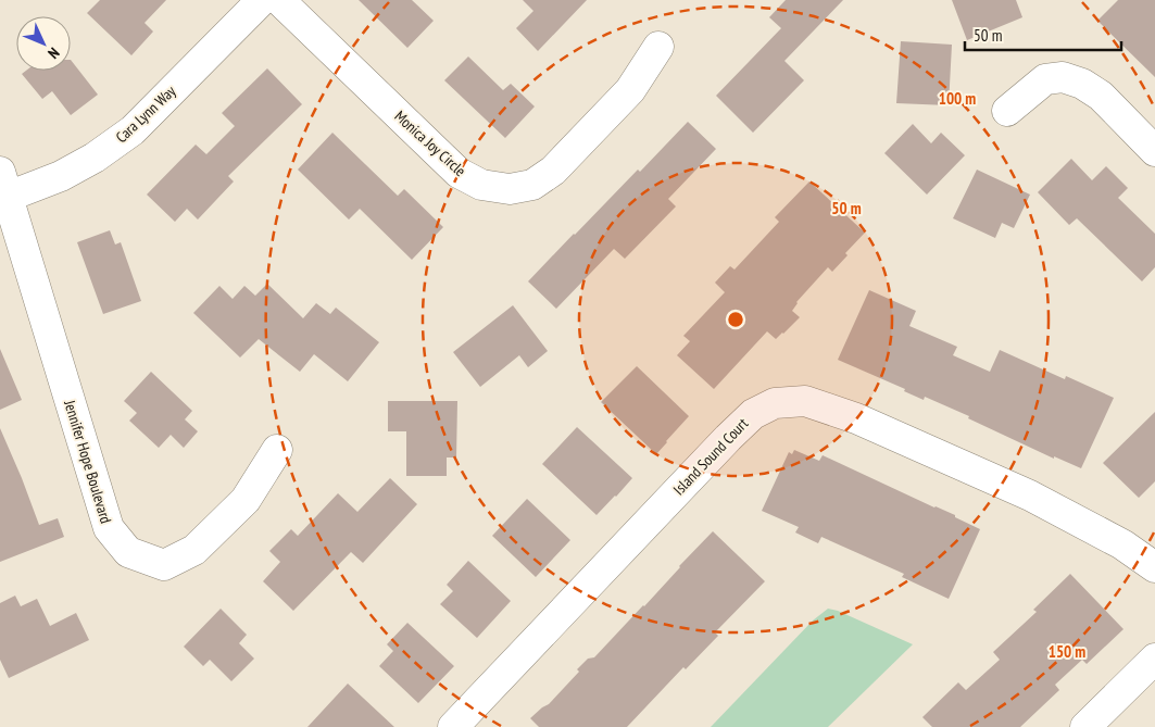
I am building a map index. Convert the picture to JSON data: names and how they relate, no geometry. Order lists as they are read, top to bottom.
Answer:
{
  "streets": {
    "street": [
      "Cara Lynn Way",
      "Monica Joy Circle",
      "Island Sound Court",
      "Jennifer Hope Boulevard"
    ]
  },
  "crossings": [
    ["Cara Lynn Way", "Jennifer Hope Boulevard"]
  ],
  "scale_bar": "50 m",
  "north": "bottom right",
  "rings": ["100 m", "50 m", "150 m"]
}
